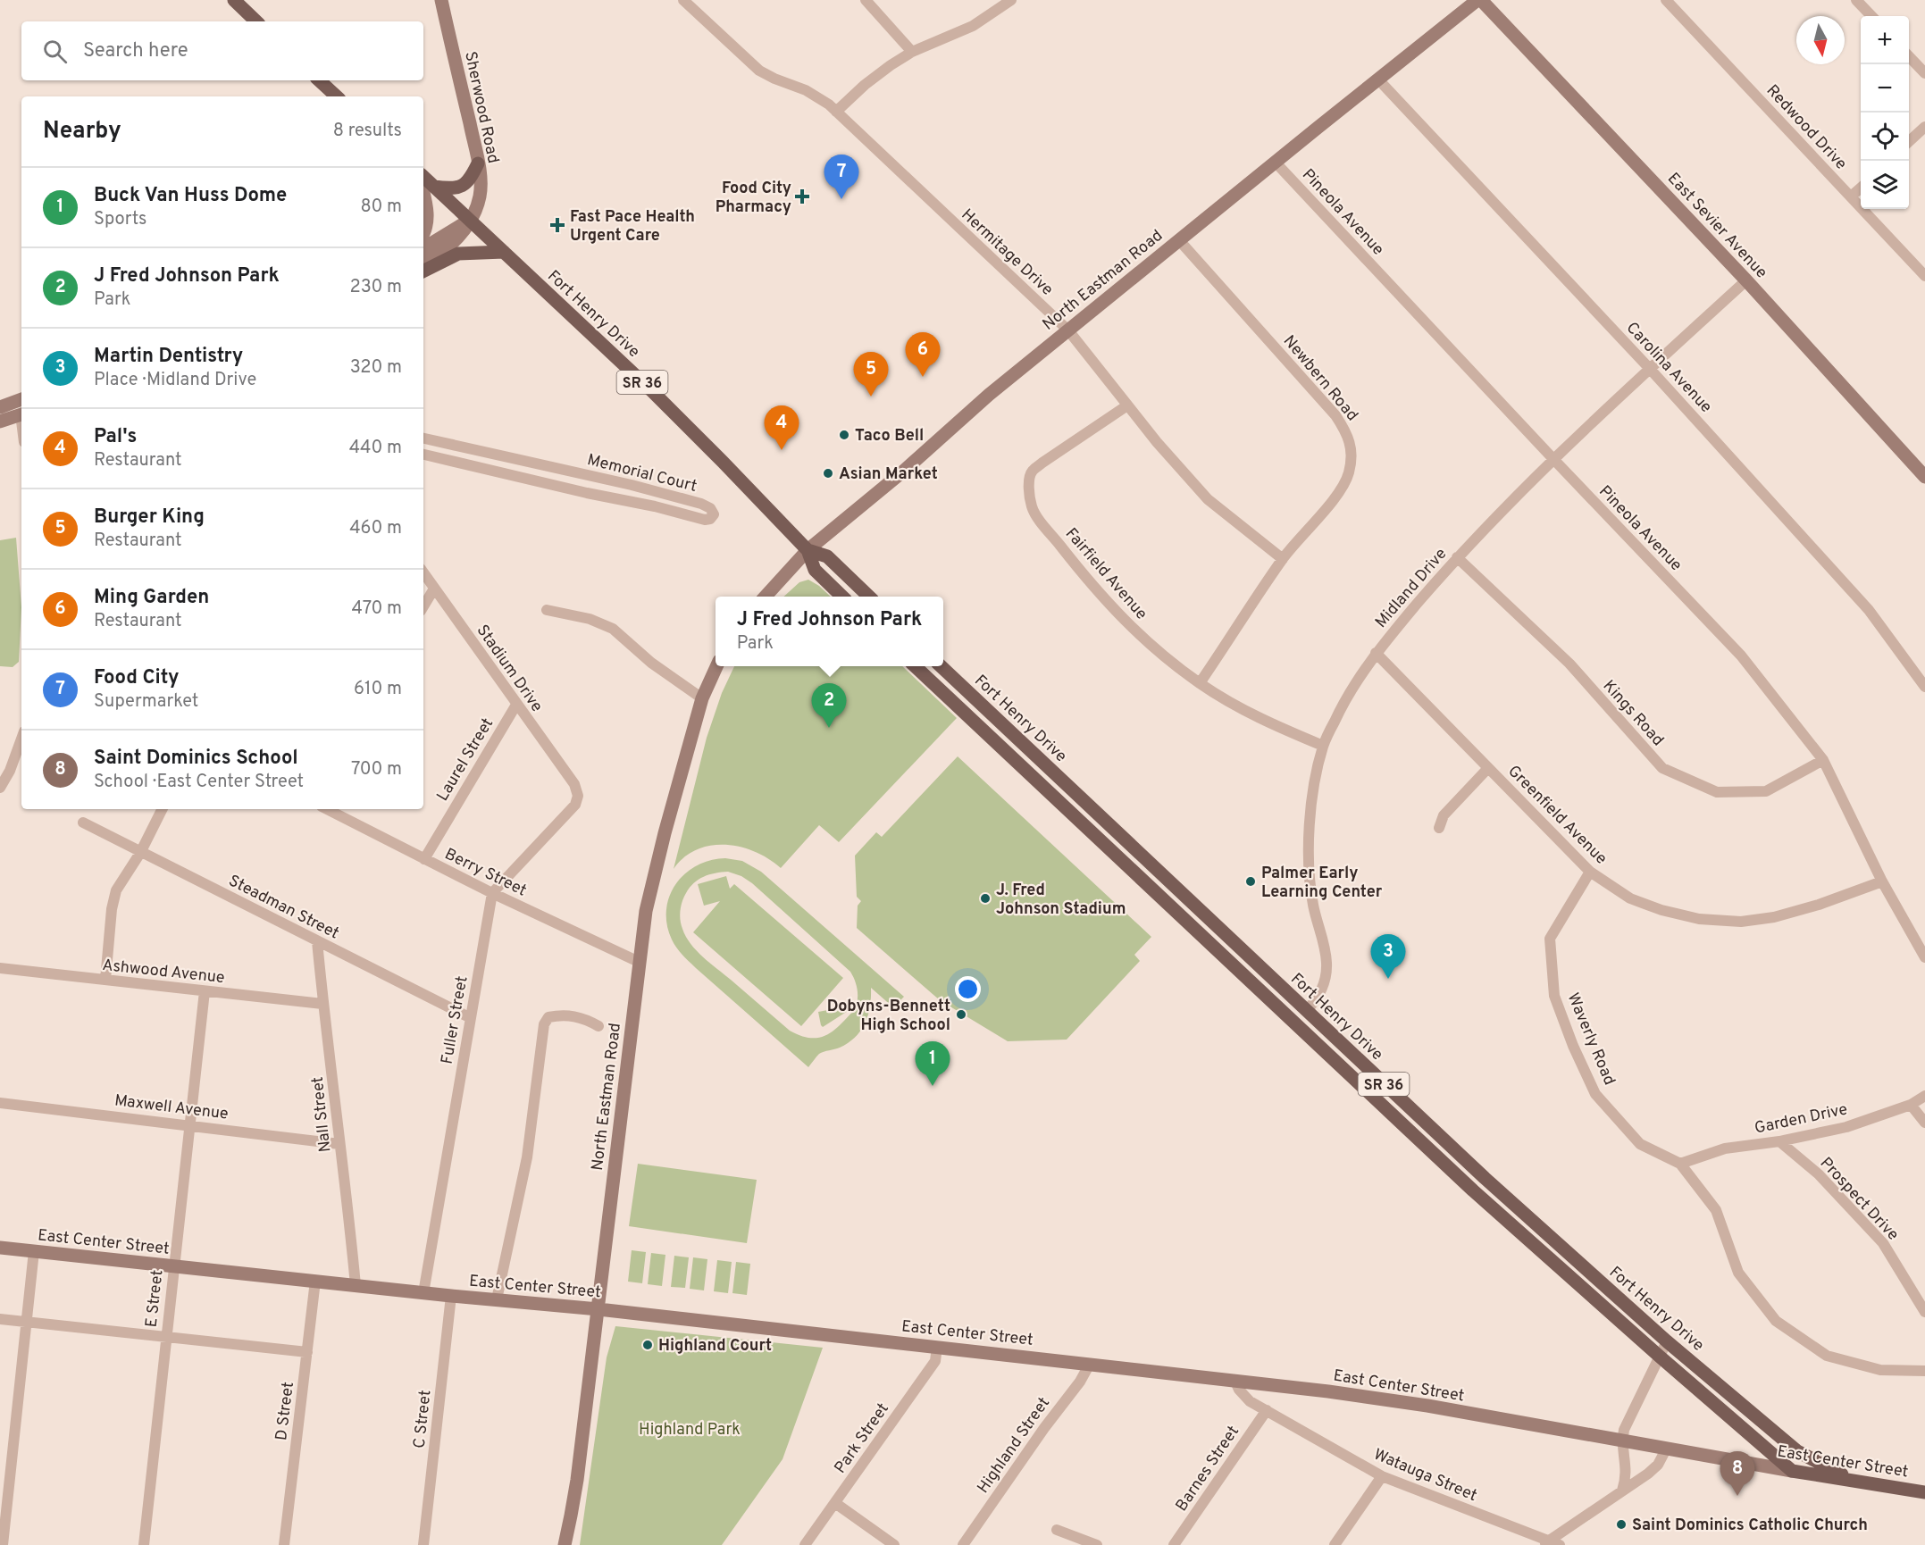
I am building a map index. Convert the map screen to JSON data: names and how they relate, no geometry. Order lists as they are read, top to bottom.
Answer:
{
  "streets": {
    "main road": ["Fort Henry Drive", "SR 36", "East Center Street"],
    "street": [
      "Sherwood Road",
      "Redwood Drive",
      "Pineola Avenue",
      "East Sevier Avenue",
      "Hermitage Drive",
      "North Eastman Road",
      "Carolina Avenue",
      "Newbern Road",
      "Memorial Court",
      "Fairfield Avenue",
      "Midland Drive",
      "Stadium Drive",
      "Kings Road",
      "Laurel Street",
      "Greenfield Avenue",
      "Berry Street",
      "Steadman Street",
      "Ashwood Avenue",
      "Fuller Street",
      "Waverly Road",
      "Maxwell Avenue",
      "Nall Street",
      "Garden Drive",
      "Prospect Drive",
      "E Street",
      "D Street",
      "C Street",
      "Park Street",
      "Highland Street",
      "Barnes Street",
      "Watauga Street"
    ]
  },
  "crossings": [
    ["Sherwood Road", "Fort Henry Drive"],
    ["Pineola Avenue", "North Eastman Road"],
    ["Pineola Avenue", "Midland Drive"],
    ["Pineola Avenue", "Kings Road"],
    ["Pineola Avenue", "Greenfield Avenue"],
    ["East Sevier Avenue", "North Eastman Road"],
    ["East Sevier Avenue", "Midland Drive"],
    ["Hermitage Drive", "North Eastman Road"],
    ["Hermitage Drive", "Newbern Road"],
    ["Hermitage Drive", "Fairfield Avenue"],
    ["North Eastman Road", "Fort Henry Drive"],
    ["North Eastman Road", "Carolina Avenue"],
    ["North Eastman Road", "Newbern Road"],
    ["North Eastman Road", "Berry Street"],
    ["North Eastman Road", "East Center Street"],
    ["Fort Henry Drive", "Midland Drive"],
    ["Fort Henry Drive", "East Center Street"],
    ["Carolina Avenue", "Midland Drive"],
    ["Newbern Road", "Fairfield Avenue"],
    ["Fairfield Avenue", "Midland Drive"],
    ["Midland Drive", "Kings Road"],
    ["Midland Drive", "Greenfield Avenue"],
    ["Stadium Drive", "Laurel Street"],
    ["Stadium Drive", "Berry Street"],
    ["Stadium Drive", "Fuller Street"],
    ["Laurel Street", "Berry Street"],
    ["Greenfield Avenue", "Waverly Road"],
    ["Berry Street", "Fuller Street"],
    ["Steadman Street", "Fuller Street"],
    ["Steadman Street", "Nall Street"],
    ["Ashwood Avenue", "Nall Street"],
    ["Ashwood Avenue", "E Street"],
    ["Fuller Street", "East Center Street"],
    ["Waverly Road", "Garden Drive"],
    ["Maxwell Avenue", "Nall Street"],
    ["Maxwell Avenue", "E Street"],
    ["Nall Street", "East Center Street"],
    ["Garden Drive", "Prospect Drive"],
    ["East Center Street", "E Street"],
    ["East Center Street", "D Street"],
    ["East Center Street", "C Street"],
    ["East Center Street", "Park Street"],
    ["East Center Street", "Highland Street"],
    ["East Center Street", "Watauga Street"],
    ["Barnes Street", "Watauga Street"]
  ],
  "parks": ["Highland Park"],
  "places": {
    "health": ["Food City Pharmacy", "Fast Pace Health Urgent Care"],
    "other": [
      "Taco Bell",
      "Asian Market",
      "Palmer Early Learning Center",
      "J. Fred Johnson Stadium",
      "Dobyns-Bennett High School",
      "Highland Court",
      "Saint Dominics Catholic Church"
    ]
  },
  "north": "bottom",
  "page": {
    "map_buttons": ["+", "−"],
    "search": "Search here",
    "heading": ["Nearby", "8 results"],
    "pins": [
      "7",
      "6",
      "5",
      "4",
      "2",
      "3",
      "1",
      "8"
    ],
    "list": [
      {
        "mark": "1",
        "name": "Buck Van Huss Dome",
        "note": "Sports",
        "value": "80 m"
      },
      {
        "mark": "2",
        "name": "J Fred Johnson Park",
        "note": "Park",
        "value": "230 m"
      },
      {
        "mark": "3",
        "name": "Martin Dentistry",
        "note": "Place · Midland Drive",
        "value": "320 m"
      },
      {
        "mark": "4",
        "name": "Pal's",
        "note": "Restaurant",
        "value": "440 m"
      },
      {
        "mark": "5",
        "name": "Burger King",
        "note": "Restaurant",
        "value": "460 m"
      },
      {
        "mark": "6",
        "name": "Ming Garden",
        "note": "Restaurant",
        "value": "470 m"
      },
      {
        "mark": "7",
        "name": "Food City",
        "note": "Supermarket",
        "value": "610 m"
      },
      {
        "mark": "8",
        "name": "Saint Dominics School",
        "note": "School · East Center Street",
        "value": "700 m"
      }
    ],
    "popup": ["J Fred Johnson Park", "Park"]
  }
}
